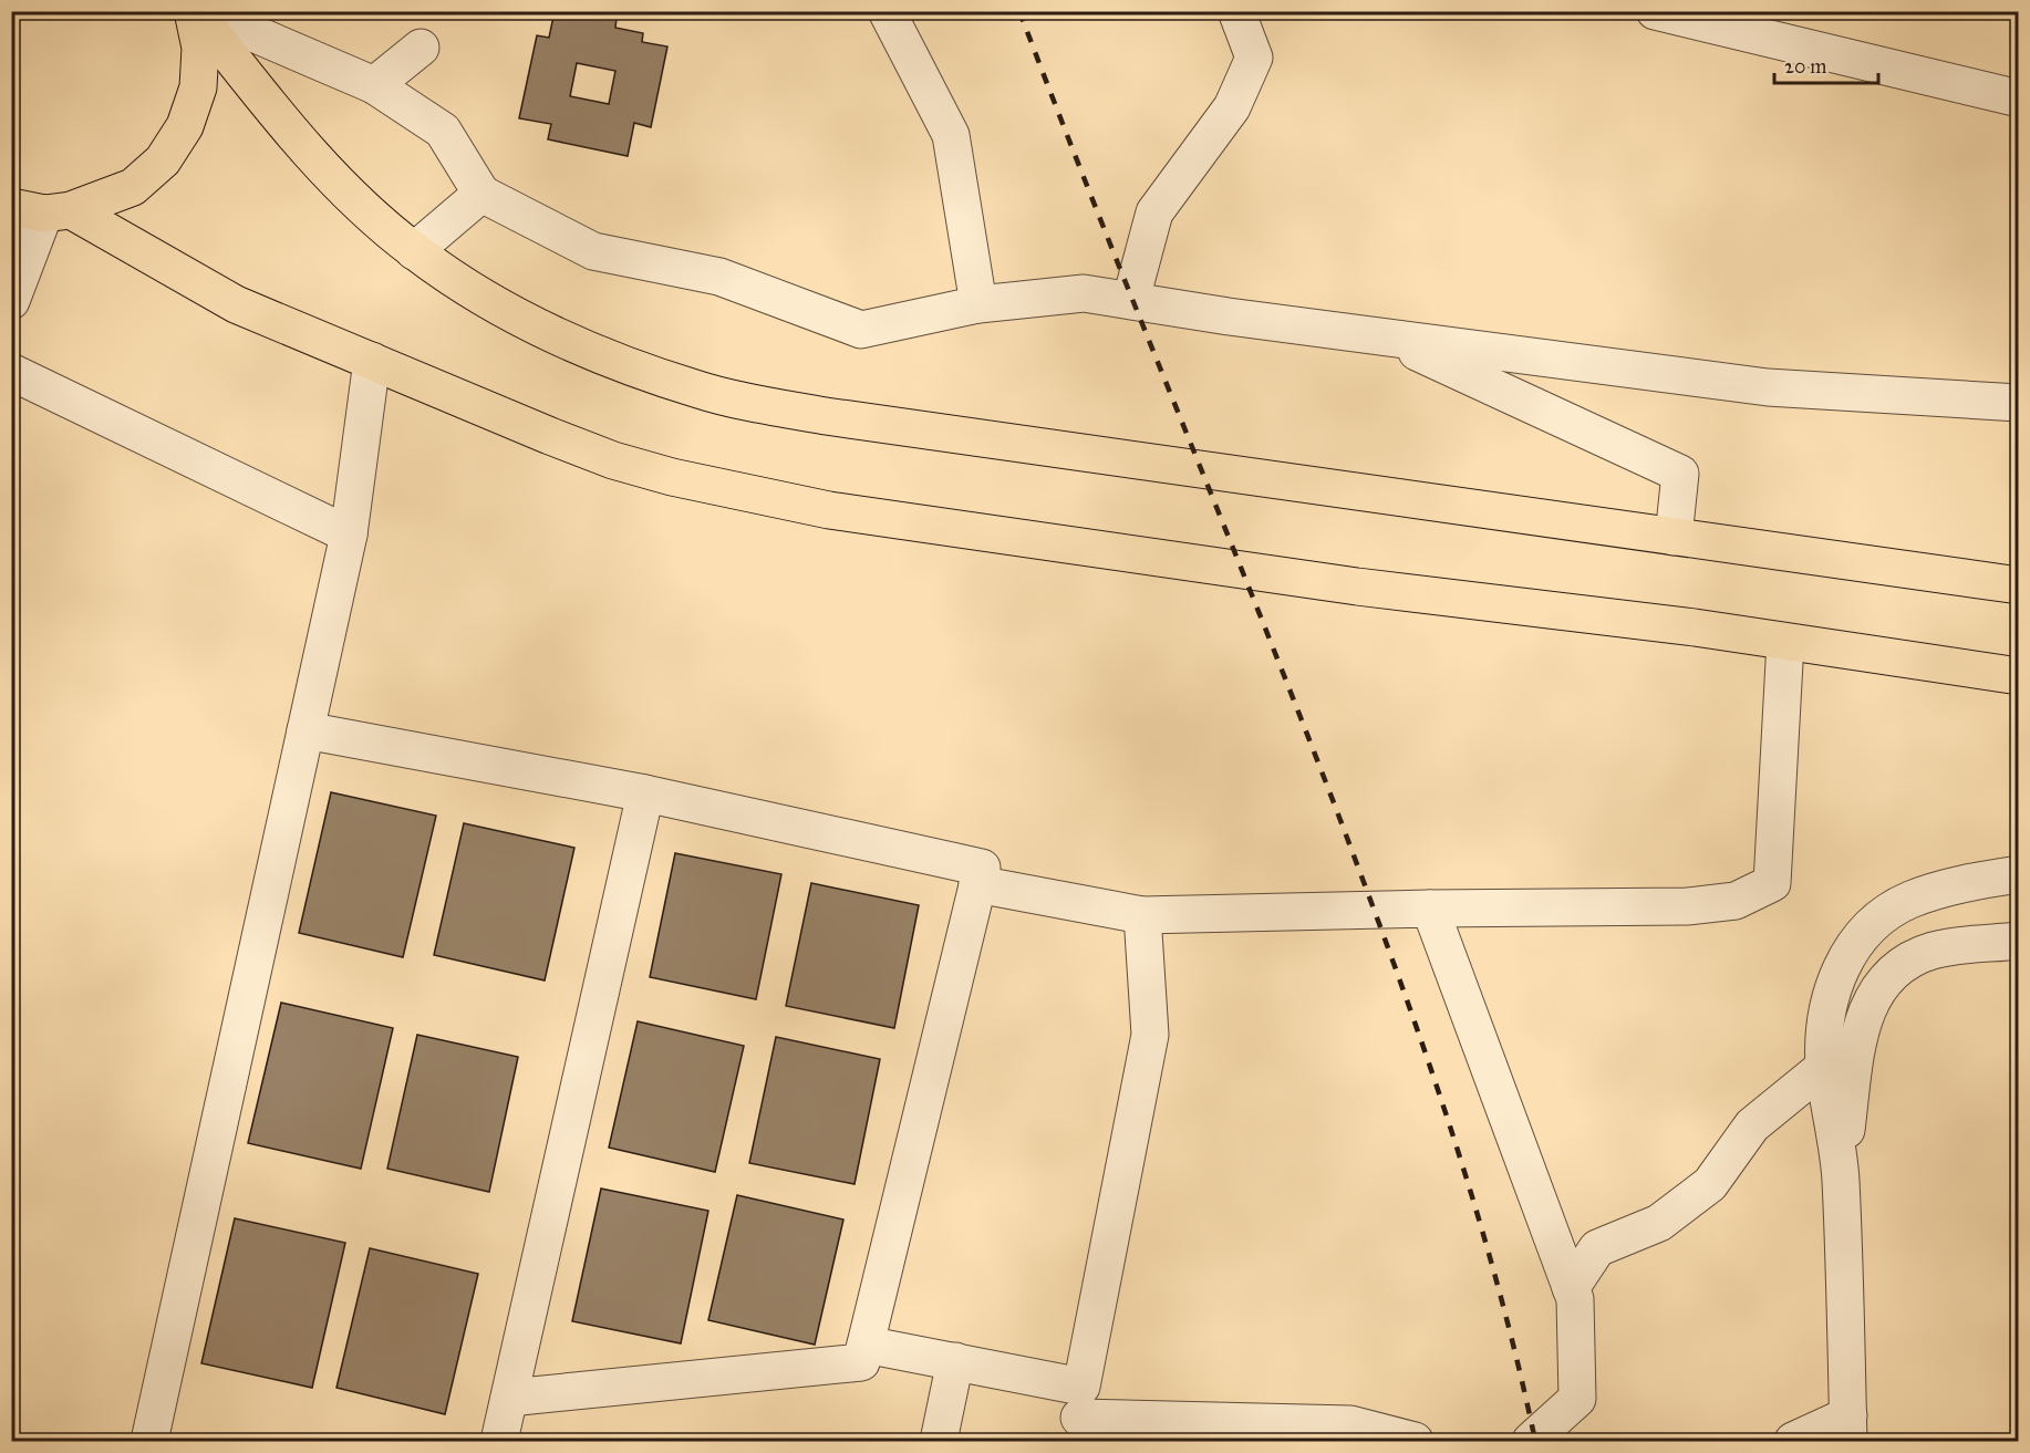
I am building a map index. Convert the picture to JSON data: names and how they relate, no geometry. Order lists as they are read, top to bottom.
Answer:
{
  "scale_bar": "20 m"
}
